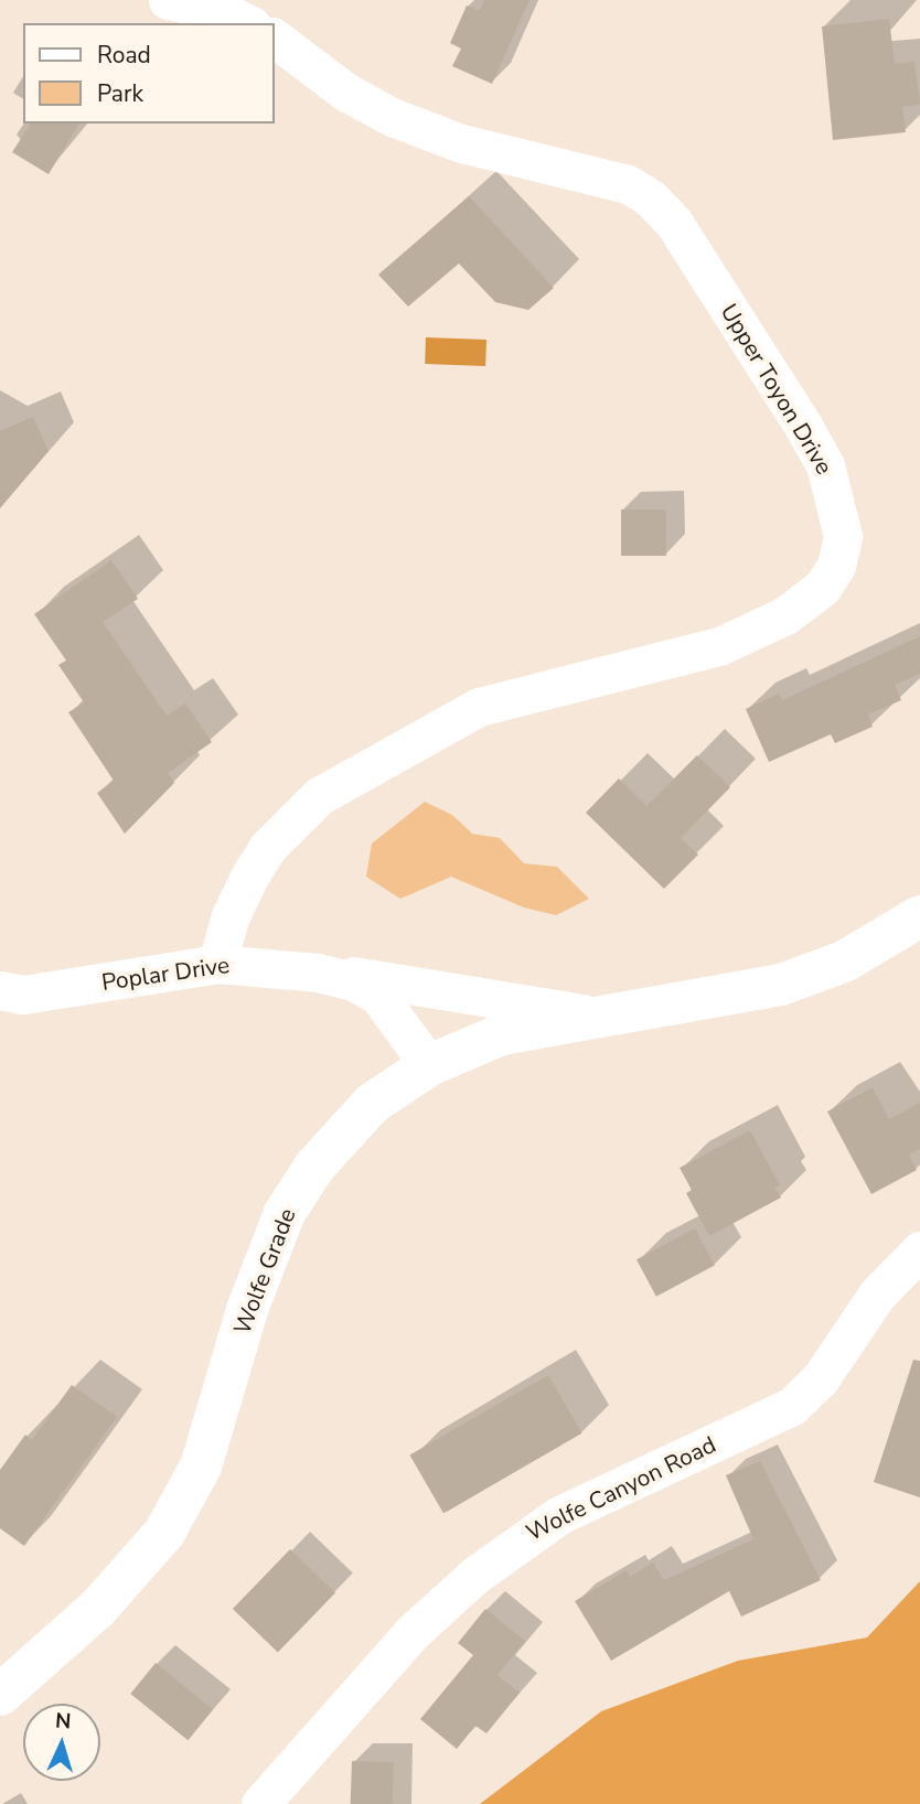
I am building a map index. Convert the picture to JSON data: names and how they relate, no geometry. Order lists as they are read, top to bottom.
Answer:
{
  "streets": {
    "street": [
      "Upper Toyon Drive",
      "Poplar Drive",
      "Wolfe Grade",
      "Wolfe Canyon Road"
    ]
  },
  "crossings": [
    ["Upper Toyon Drive", "Poplar Drive"],
    ["Poplar Drive", "Wolfe Grade"]
  ],
  "legend": ["Road", "Park"],
  "north": "top"
}
